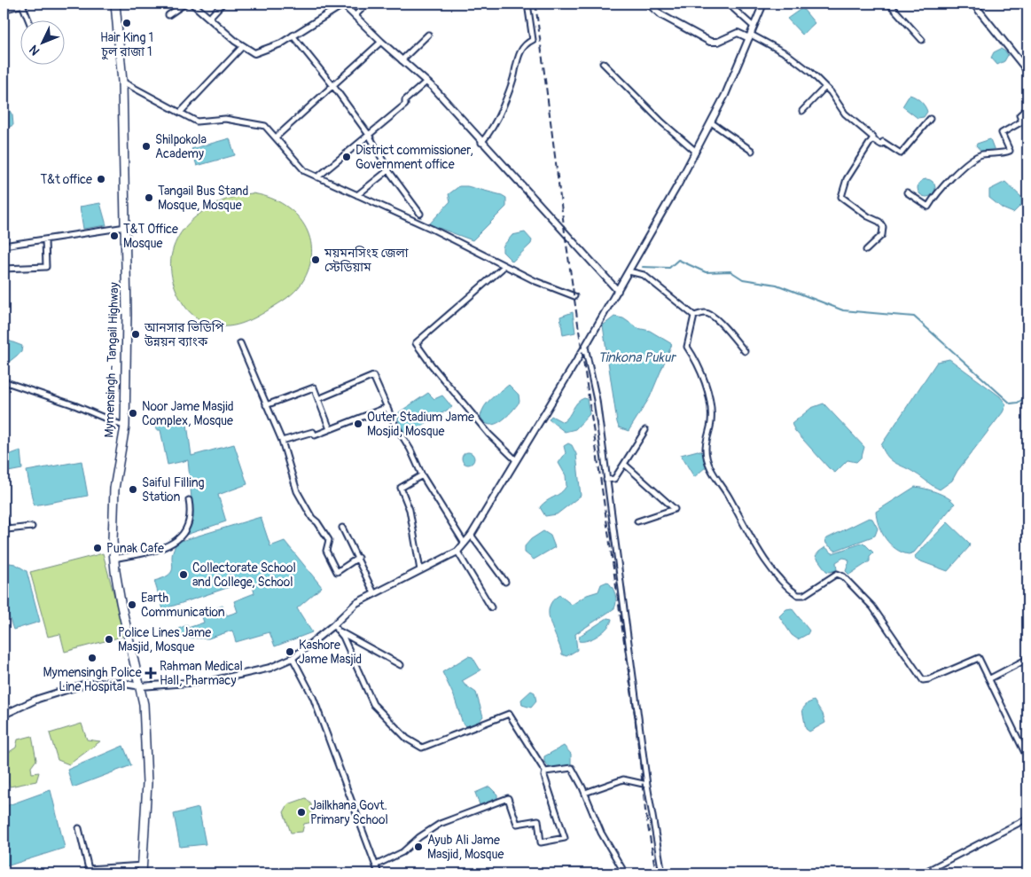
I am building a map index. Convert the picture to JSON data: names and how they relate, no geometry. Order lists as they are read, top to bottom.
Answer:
{
  "streets": {
    "highway": ["Mymensingh - Tangail Highway"]
  },
  "water": ["Tinkona Pukur"],
  "places": {
    "other": [
      "Hair King 1 চুল রাজা 1",
      "Shilpokola Academy",
      "District commissioner, Government office",
      "T&t office",
      "Tangail Bus Stand Mosque, Mosque",
      "T&T Office Mosque",
      "ময়মনসিংহ জেলা স্টেডিয়াম",
      "আনসার ভিডিপি উন্নয়ন ব্যাংক",
      "Noor Jame Masjid Complex, Mosque",
      "Outer Stadium Jame Mosjid, Mosque",
      "Saiful Filling Station",
      "Punak Cafe",
      "Collectorate School and College, School",
      "Earth Communication",
      "Police Lines Jame Masjid, Mosque",
      "Kashore Jame Masjid",
      "Mymensingh Police Line Hospital",
      "Jailkhana Govt. Primary School",
      "Ayub Ali Jame Masjid, Mosque"
    ],
    "health": ["Rahman Medical Hall, Pharmacy"]
  },
  "north": "bottom left"
}
